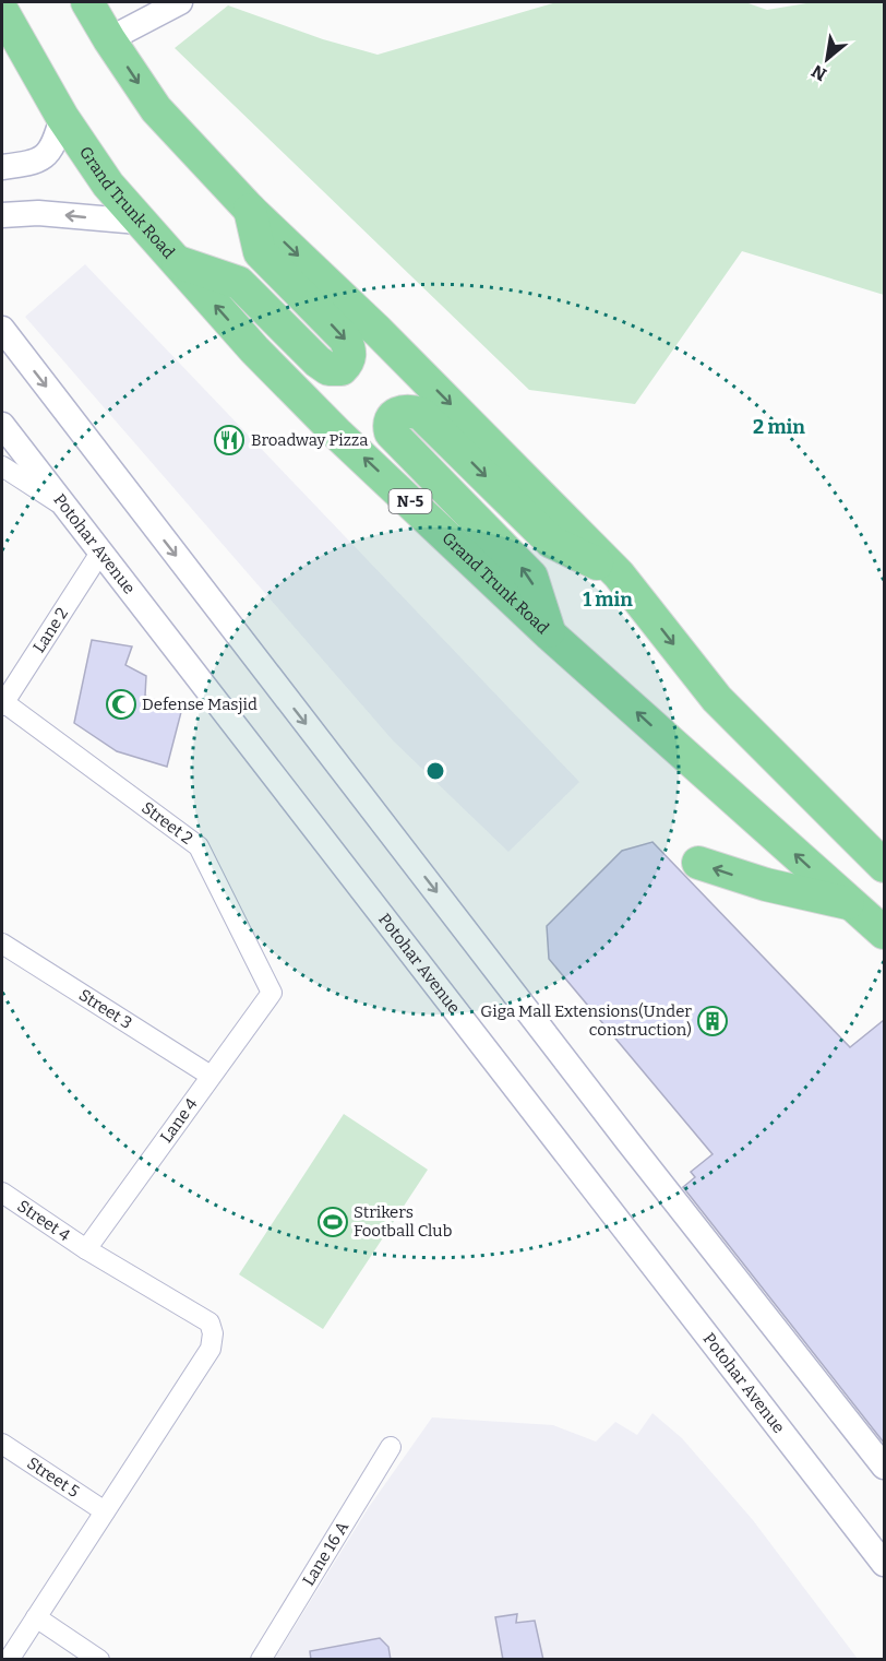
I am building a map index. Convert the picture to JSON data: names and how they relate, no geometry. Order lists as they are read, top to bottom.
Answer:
{
  "streets": {
    "highway": ["Grand Trunk Road", "N-5"],
    "street": [
      "Potohar Avenue",
      "Lane 2",
      "Street 2",
      "Street 3",
      "Lane 4",
      "Street 4",
      "Street 5",
      "Lane 16 A"
    ]
  },
  "crossings": [
    ["Potohar Avenue", "Lane 2"],
    ["Lane 2", "Street 2"],
    ["Street 2", "Lane 4"],
    ["Street 3", "Lane 4"],
    ["Lane 4", "Street 4"],
    ["Street 4", "Street 5"]
  ],
  "places": {
    "restaurant": ["Broadway Pizza"],
    "mosque": ["Defense Masjid"],
    "building": ["Giga Mall Extensions(Under construction)"],
    "sports": ["Strikers Football Club"]
  },
  "north": "bottom left",
  "rings": ["2 min", "1 min"]
}
